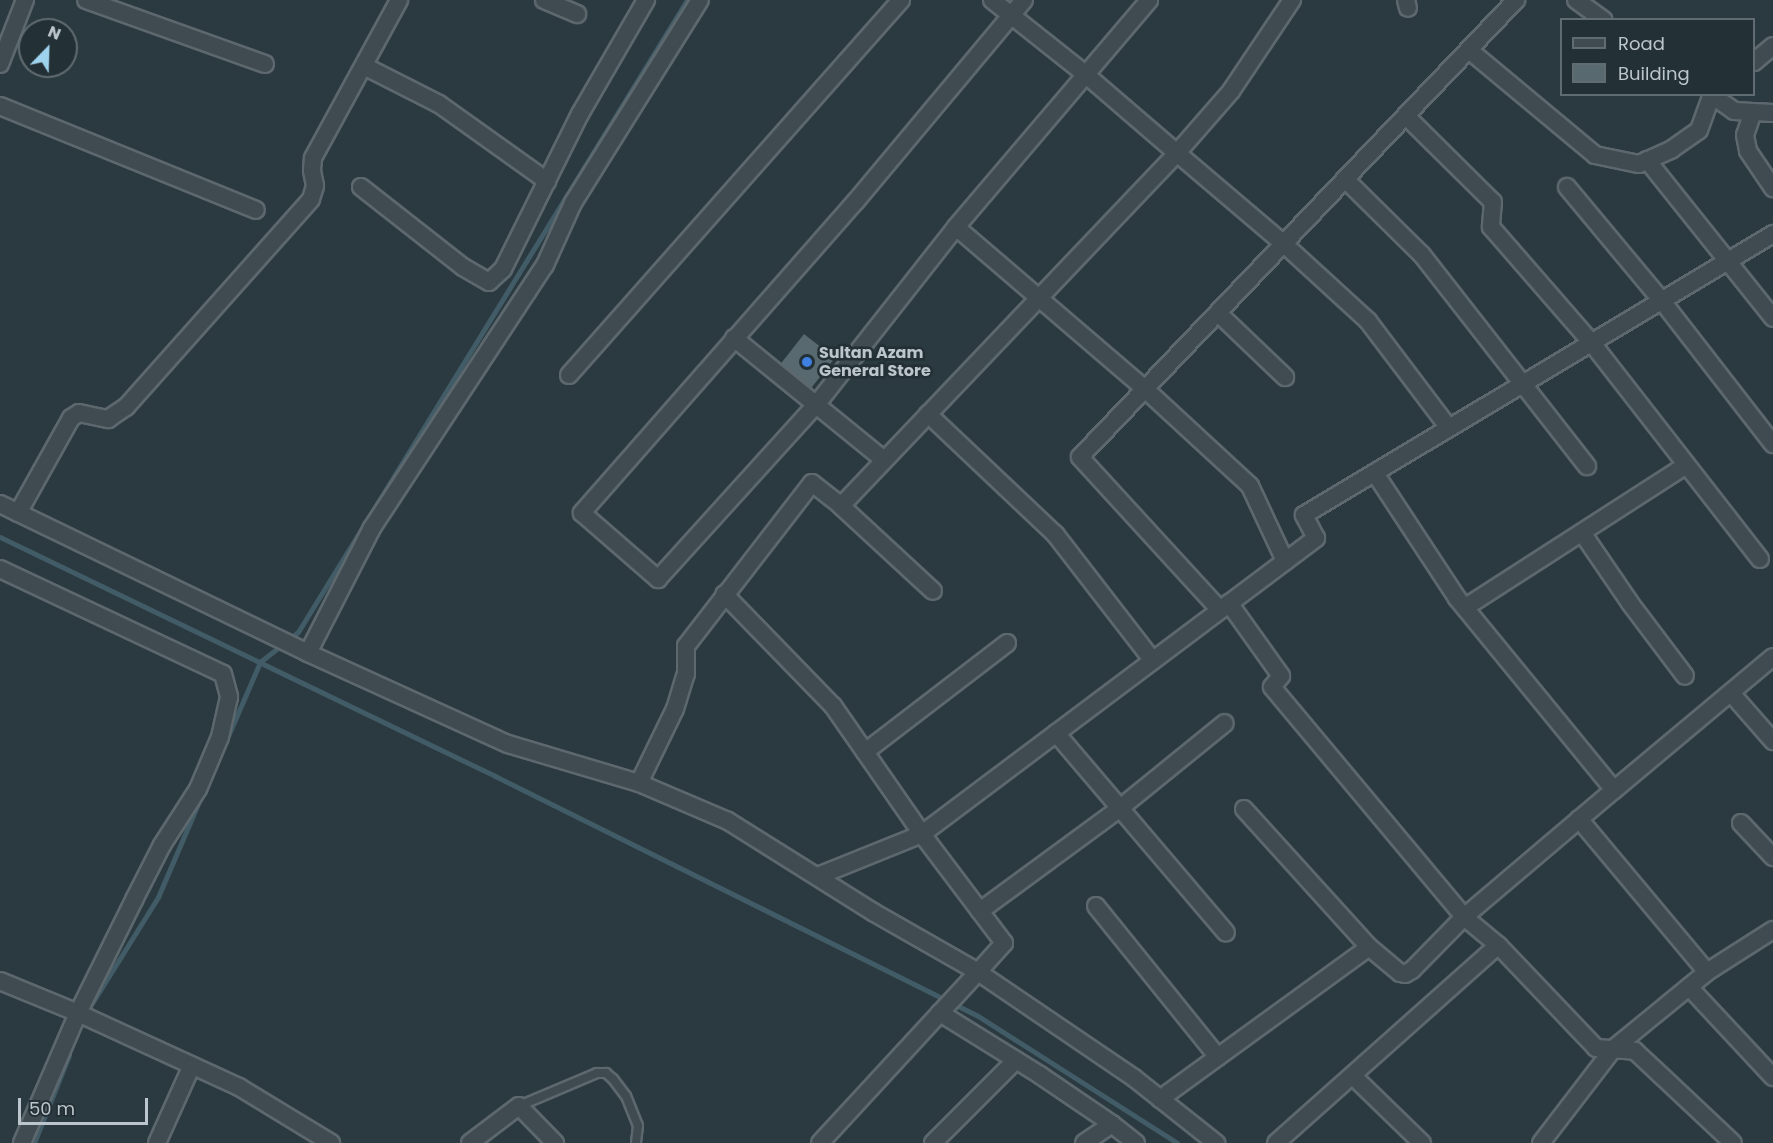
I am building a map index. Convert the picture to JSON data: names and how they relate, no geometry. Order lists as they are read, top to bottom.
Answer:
{
  "places": ["Sultan Azam General Store"],
  "legend": ["Road", "Building"],
  "scale_bar": "50 m",
  "north": "top right"
}
